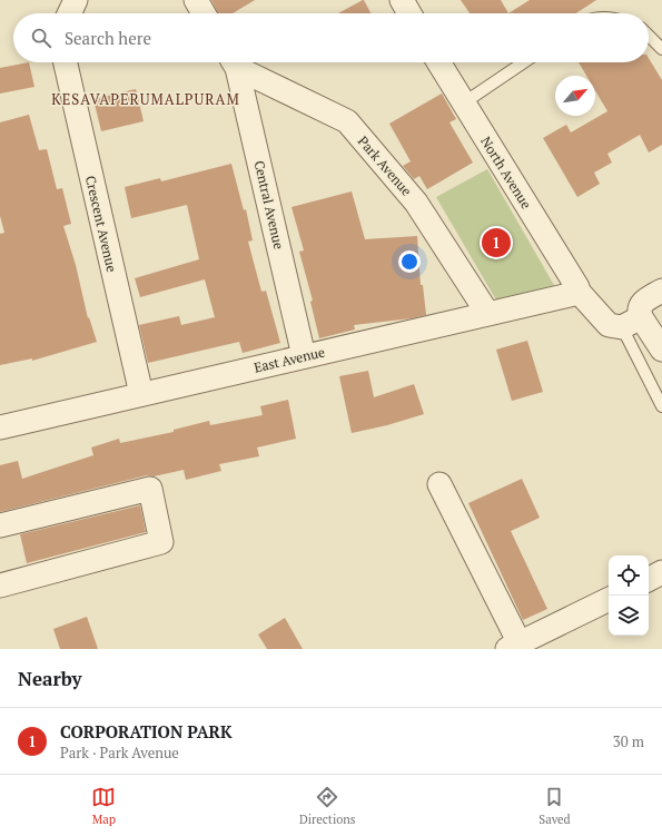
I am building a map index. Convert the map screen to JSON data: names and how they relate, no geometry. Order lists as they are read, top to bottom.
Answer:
{
  "streets": {
    "street": [
      "Park Avenue",
      "North Avenue",
      "Central Avenue",
      "Crescent Avenue",
      "East Avenue"
    ]
  },
  "crossings": [
    ["Park Avenue", "East Avenue"],
    ["North Avenue", "East Avenue"],
    ["Central Avenue", "East Avenue"],
    ["Crescent Avenue", "East Avenue"]
  ],
  "districts": ["KESAVAPERUMALPURAM"],
  "north": "top right",
  "page": {
    "search": "Search here",
    "pins": "1",
    "heading": "Nearby",
    "list": [
      {
        "mark": "1",
        "name": "CORPORATION PARK",
        "note": "Park · Park Avenue",
        "value": "30 m"
      }
    ],
    "nav": ["Map", "Directions", "Saved"]
  }
}
